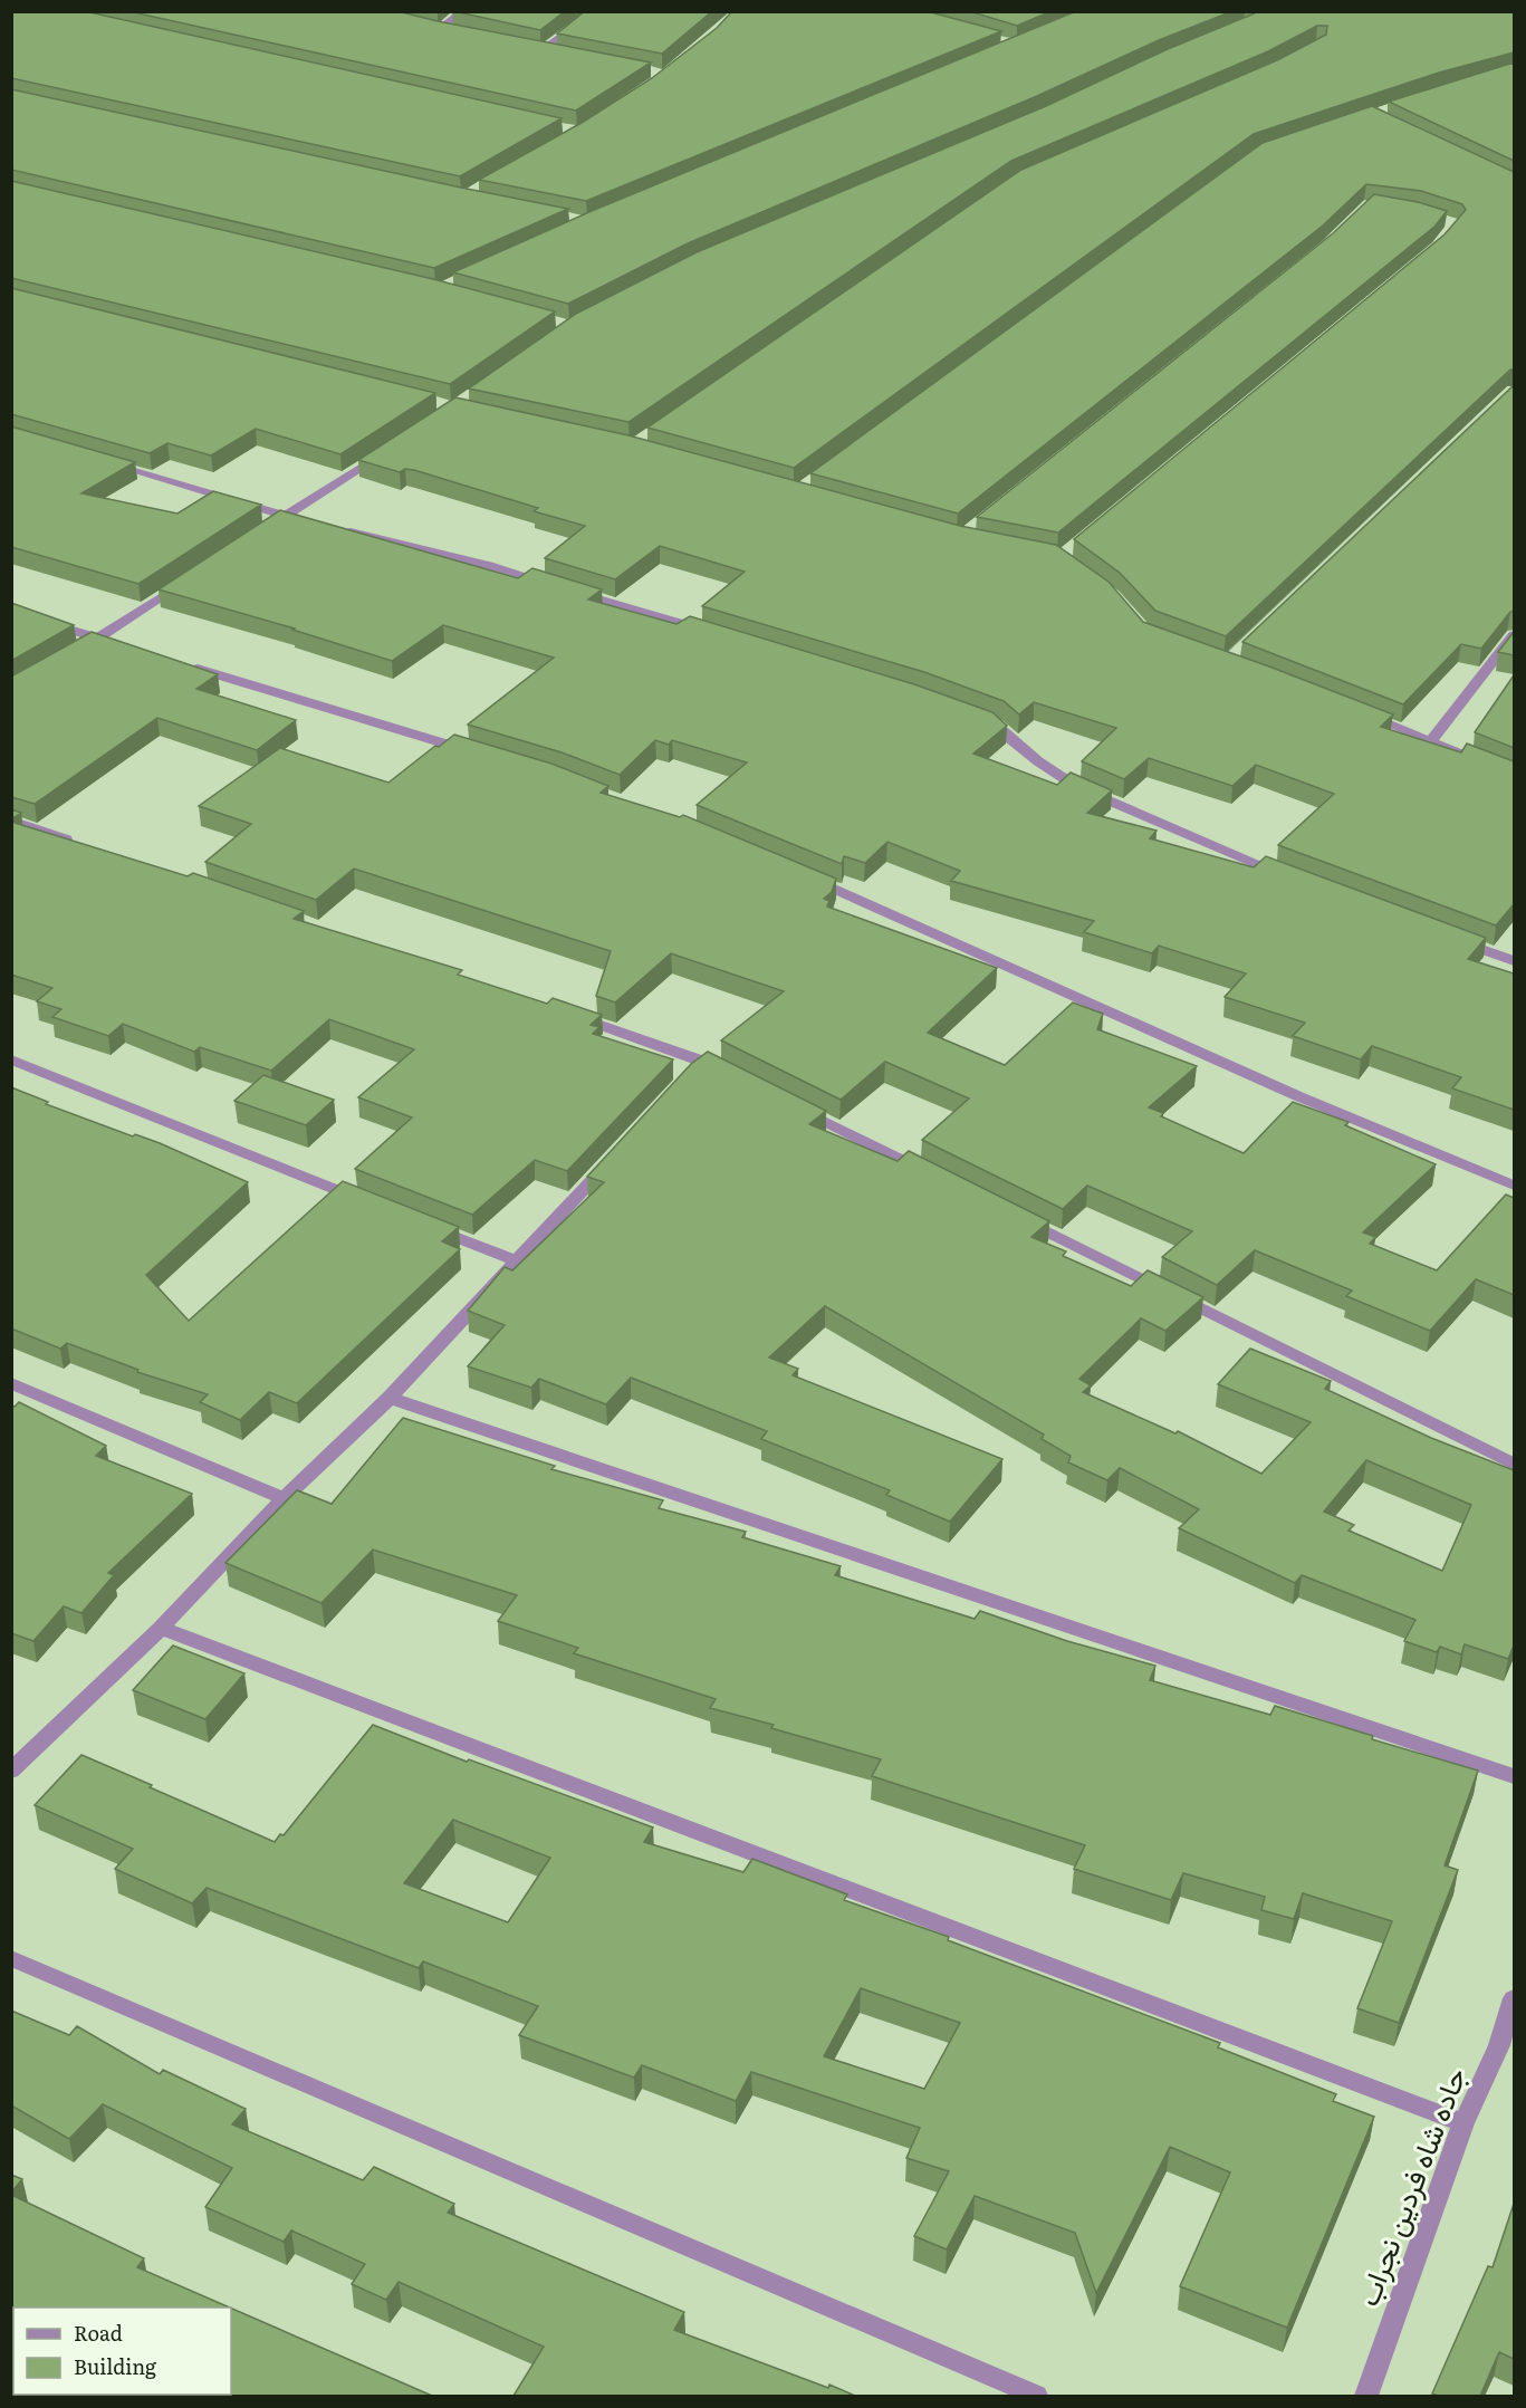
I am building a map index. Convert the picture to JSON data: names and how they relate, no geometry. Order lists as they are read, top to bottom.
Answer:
{
  "streets": {
    "street": ["جاده شاه فردین نجراب"]
  },
  "legend": ["Road", "Building"]
}
